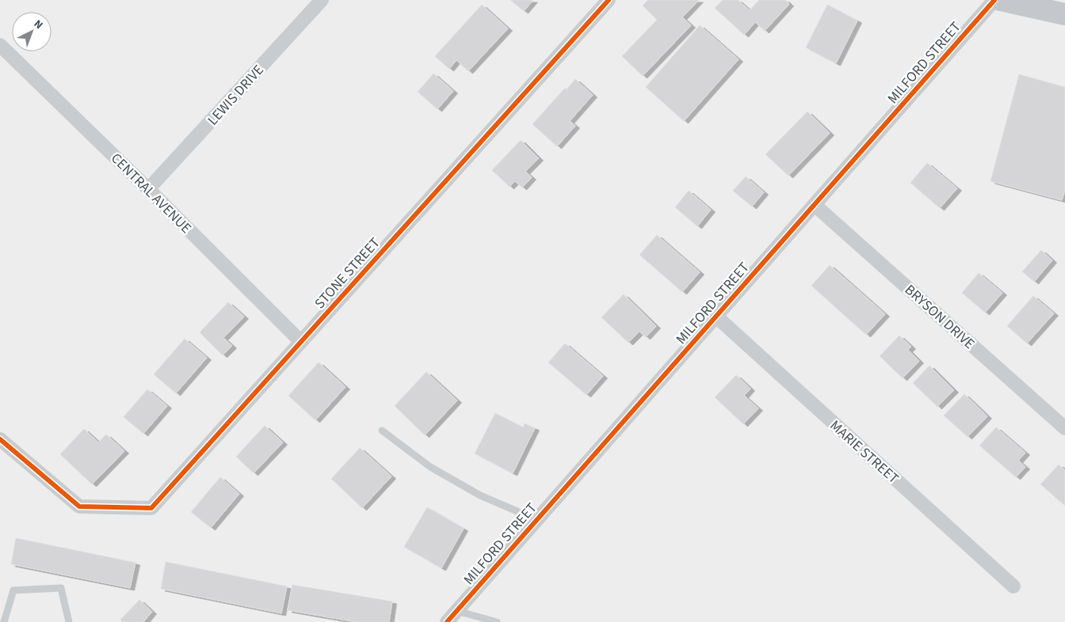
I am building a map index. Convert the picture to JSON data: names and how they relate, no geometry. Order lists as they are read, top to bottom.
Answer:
{
  "streets": {
    "street": [
      "MILFORD STREET",
      "LEWIS DRIVE",
      "CENTRAL AVENUE",
      "STONE STREET",
      "BRYSON DRIVE",
      "MARIE STREET"
    ]
  },
  "crossings": [
    ["MILFORD STREET", "BRYSON DRIVE"],
    ["MILFORD STREET", "MARIE STREET"],
    ["LEWIS DRIVE", "CENTRAL AVENUE"],
    ["CENTRAL AVENUE", "STONE STREET"]
  ],
  "north": "top right"
}
